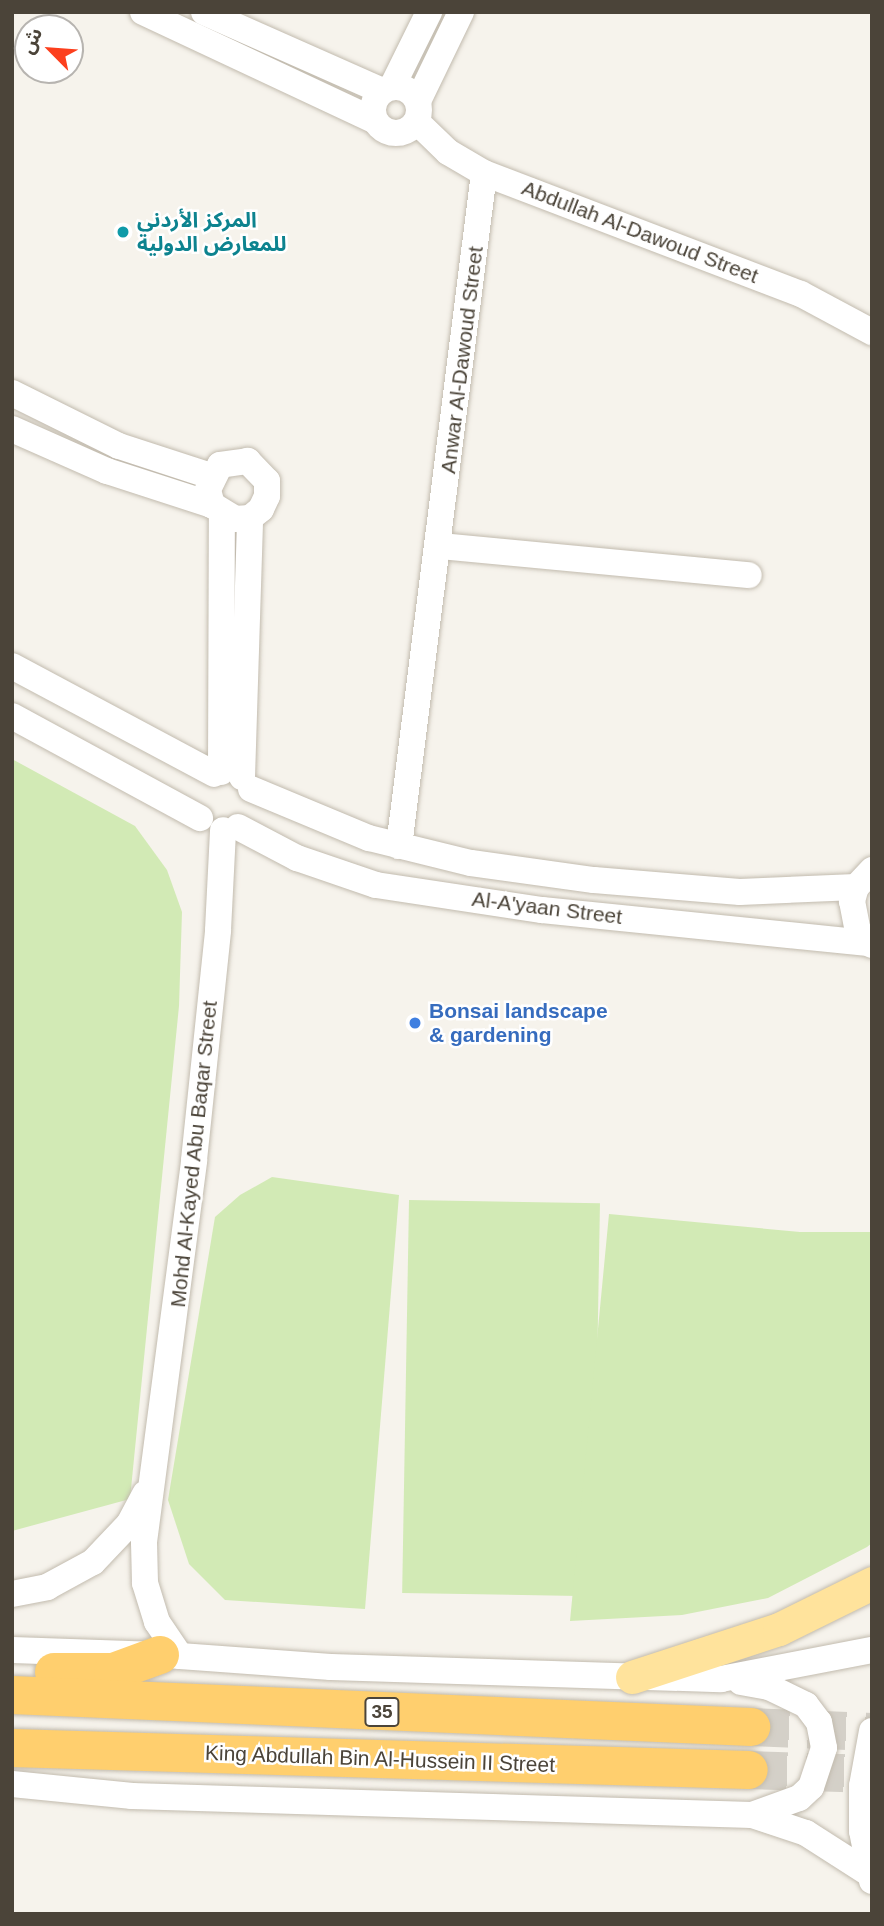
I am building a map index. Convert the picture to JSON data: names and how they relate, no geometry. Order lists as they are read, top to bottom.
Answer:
{
  "streets": {
    "highway": ["35", "King Abdullah Bin Al-Hussein II Street"],
    "street": [
      "Abdullah Al-Dawoud Street",
      "Anwar Al-Dawoud Street",
      "Al-A'yaan Street",
      "Mohd Al-Kayed Abu Baqar Street"
    ]
  },
  "crossings": [
    ["Abdullah Al-Dawoud Street", "Anwar Al-Dawoud Street"],
    ["Anwar Al-Dawoud Street", "Al-A'yaan Street"],
    ["Al-A'yaan Street", "Mohd Al-Kayed Abu Baqar Street"]
  ],
  "places": ["المركز الأردني للمعارض الدولية", "Bonsai landscape & gardening"],
  "north": "top left"
}
